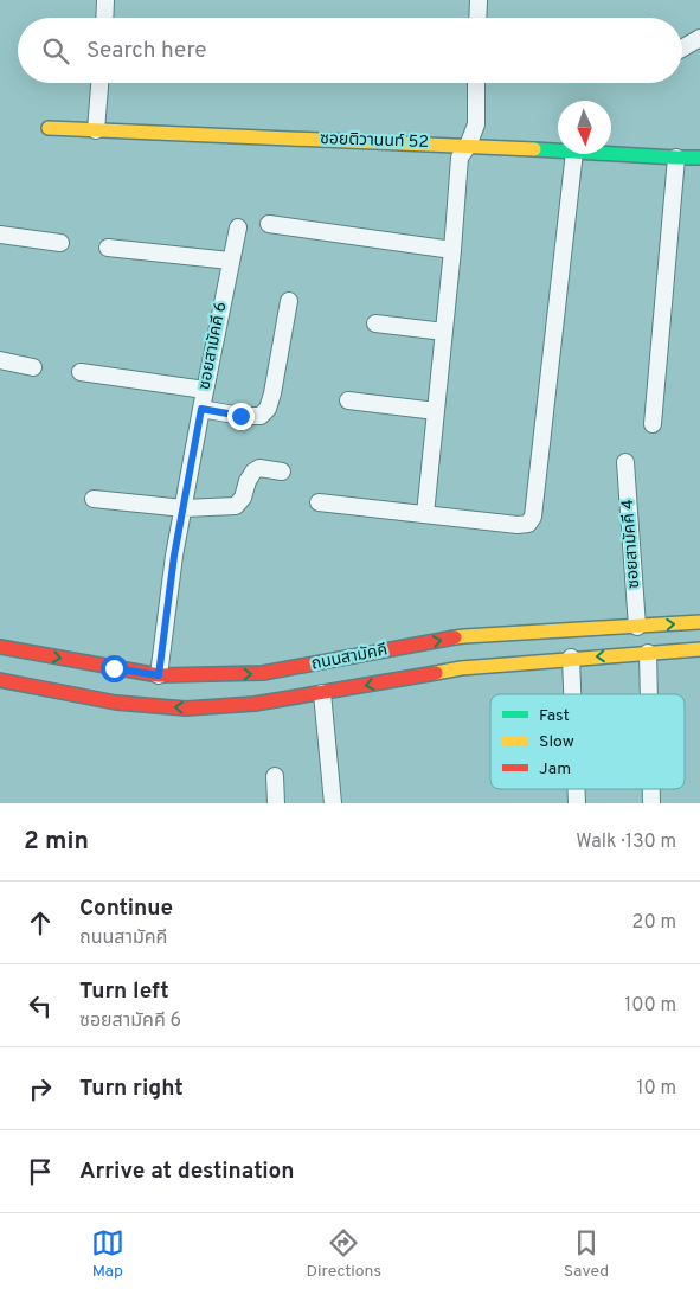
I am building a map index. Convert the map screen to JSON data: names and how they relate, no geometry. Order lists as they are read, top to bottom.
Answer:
{
  "streets": {
    "main road": ["ซอยติวานนท์ 52", "ถนนสามัคคี"],
    "street": ["ซอยสามัคคี 6", "ซอยสามัคคี 4"]
  },
  "crossings": [
    ["ซอยสามัคคี 6", "ถนนสามัคคี"],
    ["ซอยสามัคคี 4", "ถนนสามัคคี"]
  ],
  "legend": ["Fast", "Slow", "Jam"],
  "north": "bottom",
  "page": {
    "search": "Search here",
    "heading": ["2 min", "Walk · 130 m"],
    "list": [
      ["Continue", "ถนนสามัคคี", "20 m"],
      ["Turn left", "ซอยสามัคคี 6", "100 m"],
      ["Turn right", "10 m"],
      "Arrive at destination"
    ],
    "nav": ["Map", "Directions", "Saved"]
  }
}
